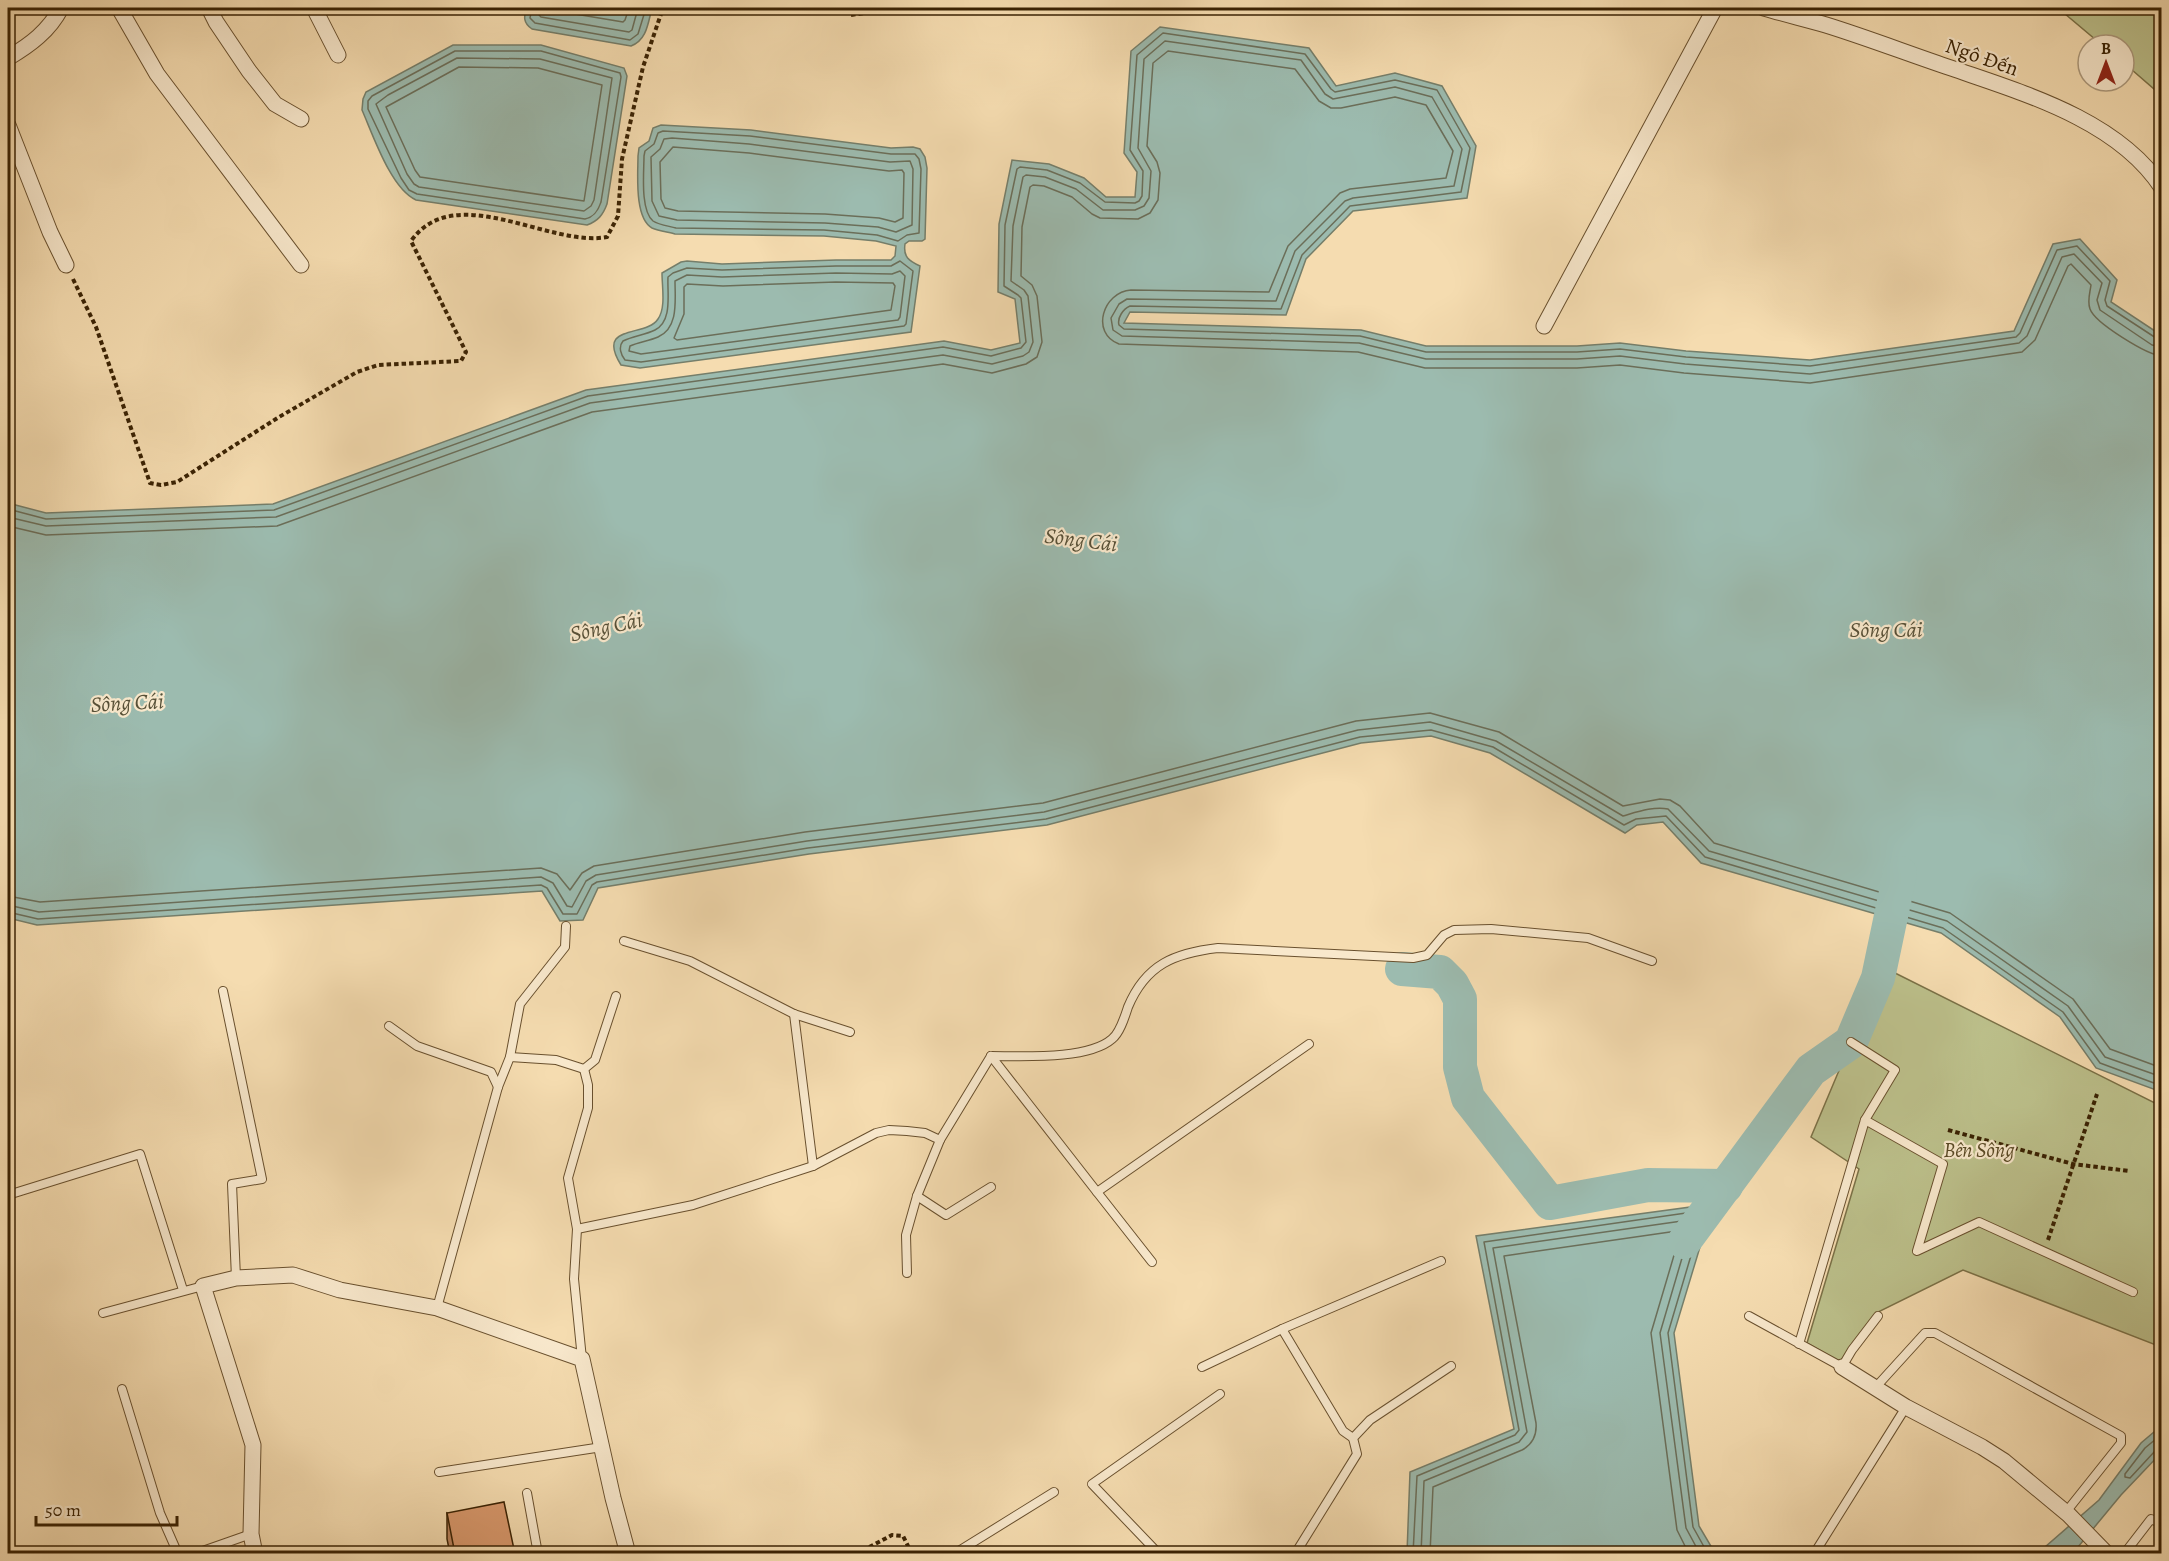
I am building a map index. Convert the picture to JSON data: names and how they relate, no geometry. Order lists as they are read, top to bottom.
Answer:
{
  "streets": {
    "street": ["Ngô Đến"]
  },
  "water": ["Sông Cái"],
  "parks": ["Bên Sông"],
  "scale_bar": "50 m",
  "north": "top"
}
